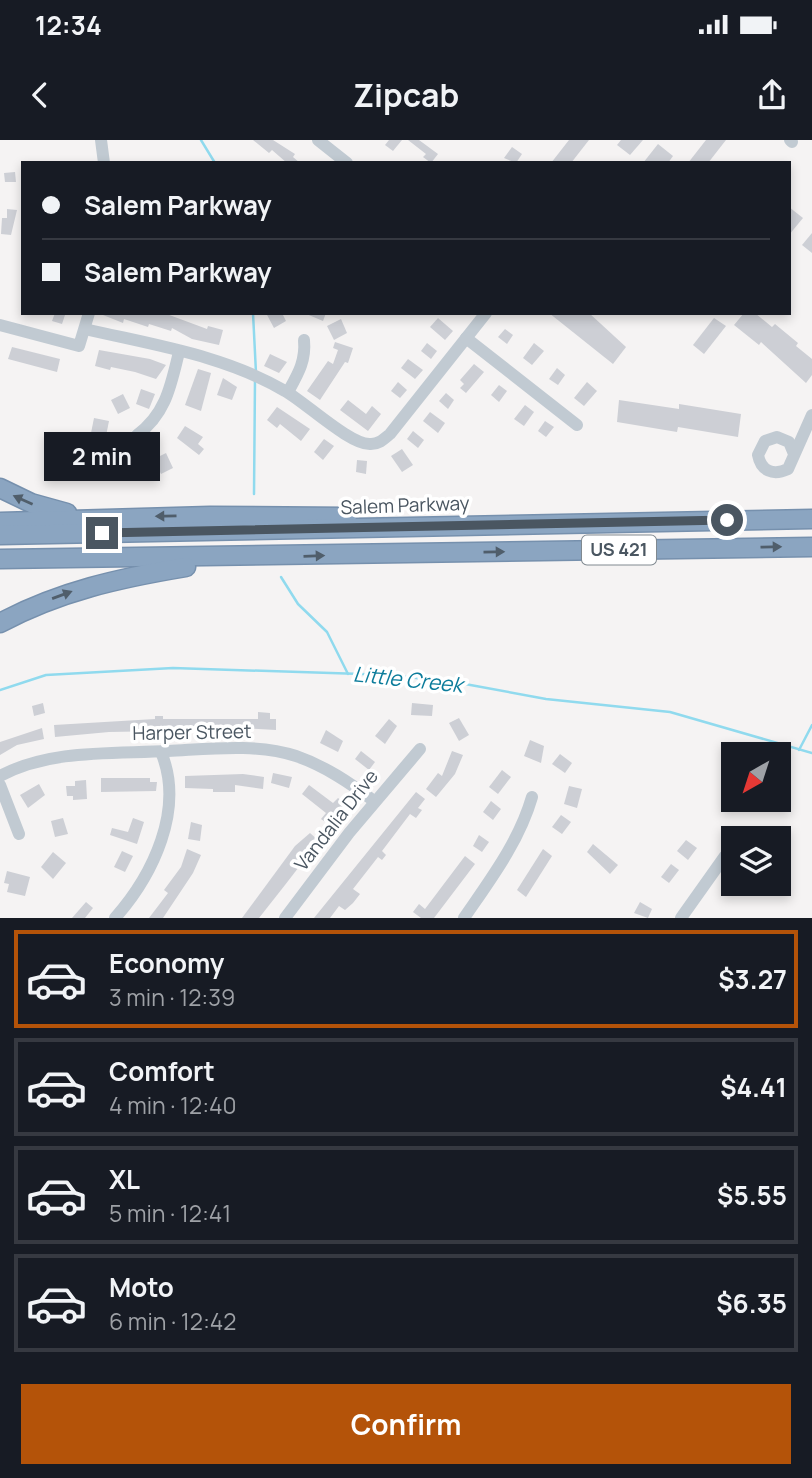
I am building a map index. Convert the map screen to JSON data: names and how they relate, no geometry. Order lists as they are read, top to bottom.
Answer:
{
  "streets": {
    "highway": ["Salem Parkway", "US 421"],
    "street": ["Harper Street", "Vandalia Drive"]
  },
  "crossings": [
    ["Harper Street", "Vandalia Drive"]
  ],
  "water": ["Little Creek"],
  "north": "bottom left",
  "page": {
    "status": "12:34",
    "header": "Zipcab",
    "banner": ["Salem Parkway", "Salem Parkway"],
    "bubble": "2 min",
    "list": [
      {
        "name": "Economy",
        "note": "3 min · 12:39",
        "value": "$3.27"
      },
      {
        "name": "Comfort",
        "note": "4 min · 12:40",
        "value": "$4.41"
      },
      {
        "name": "XL",
        "note": "5 min · 12:41",
        "value": "$5.55"
      },
      {
        "name": "Moto",
        "note": "6 min · 12:42",
        "value": "$6.35"
      }
    ],
    "buttons": "Confirm"
  }
}
